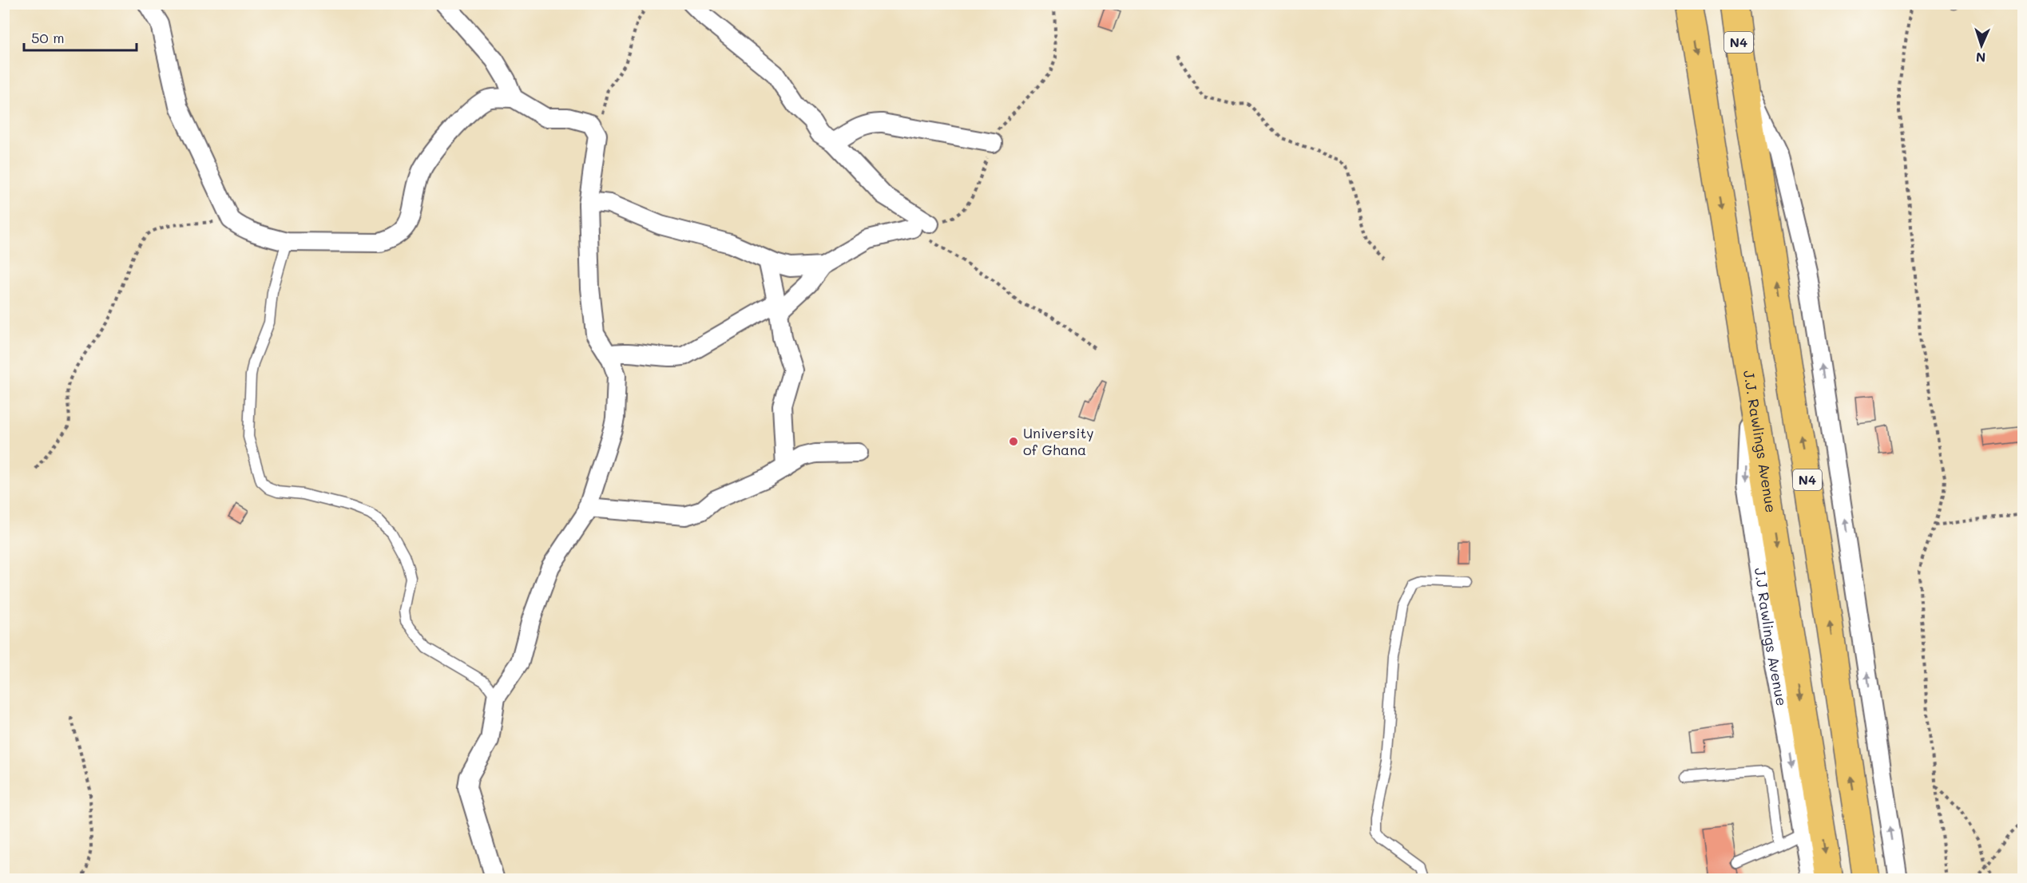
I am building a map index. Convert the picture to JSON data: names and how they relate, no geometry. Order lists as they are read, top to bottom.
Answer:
{
  "streets": {
    "highway": ["N4", "J.J. Rawlings Avenue"],
    "street": ["J.J Rawlings Avenue"]
  },
  "crossings": [
    ["J.J. Rawlings Avenue", "J.J Rawlings Avenue"]
  ],
  "places": ["University of Ghana"],
  "scale_bar": "50 m",
  "north": "bottom"
}
